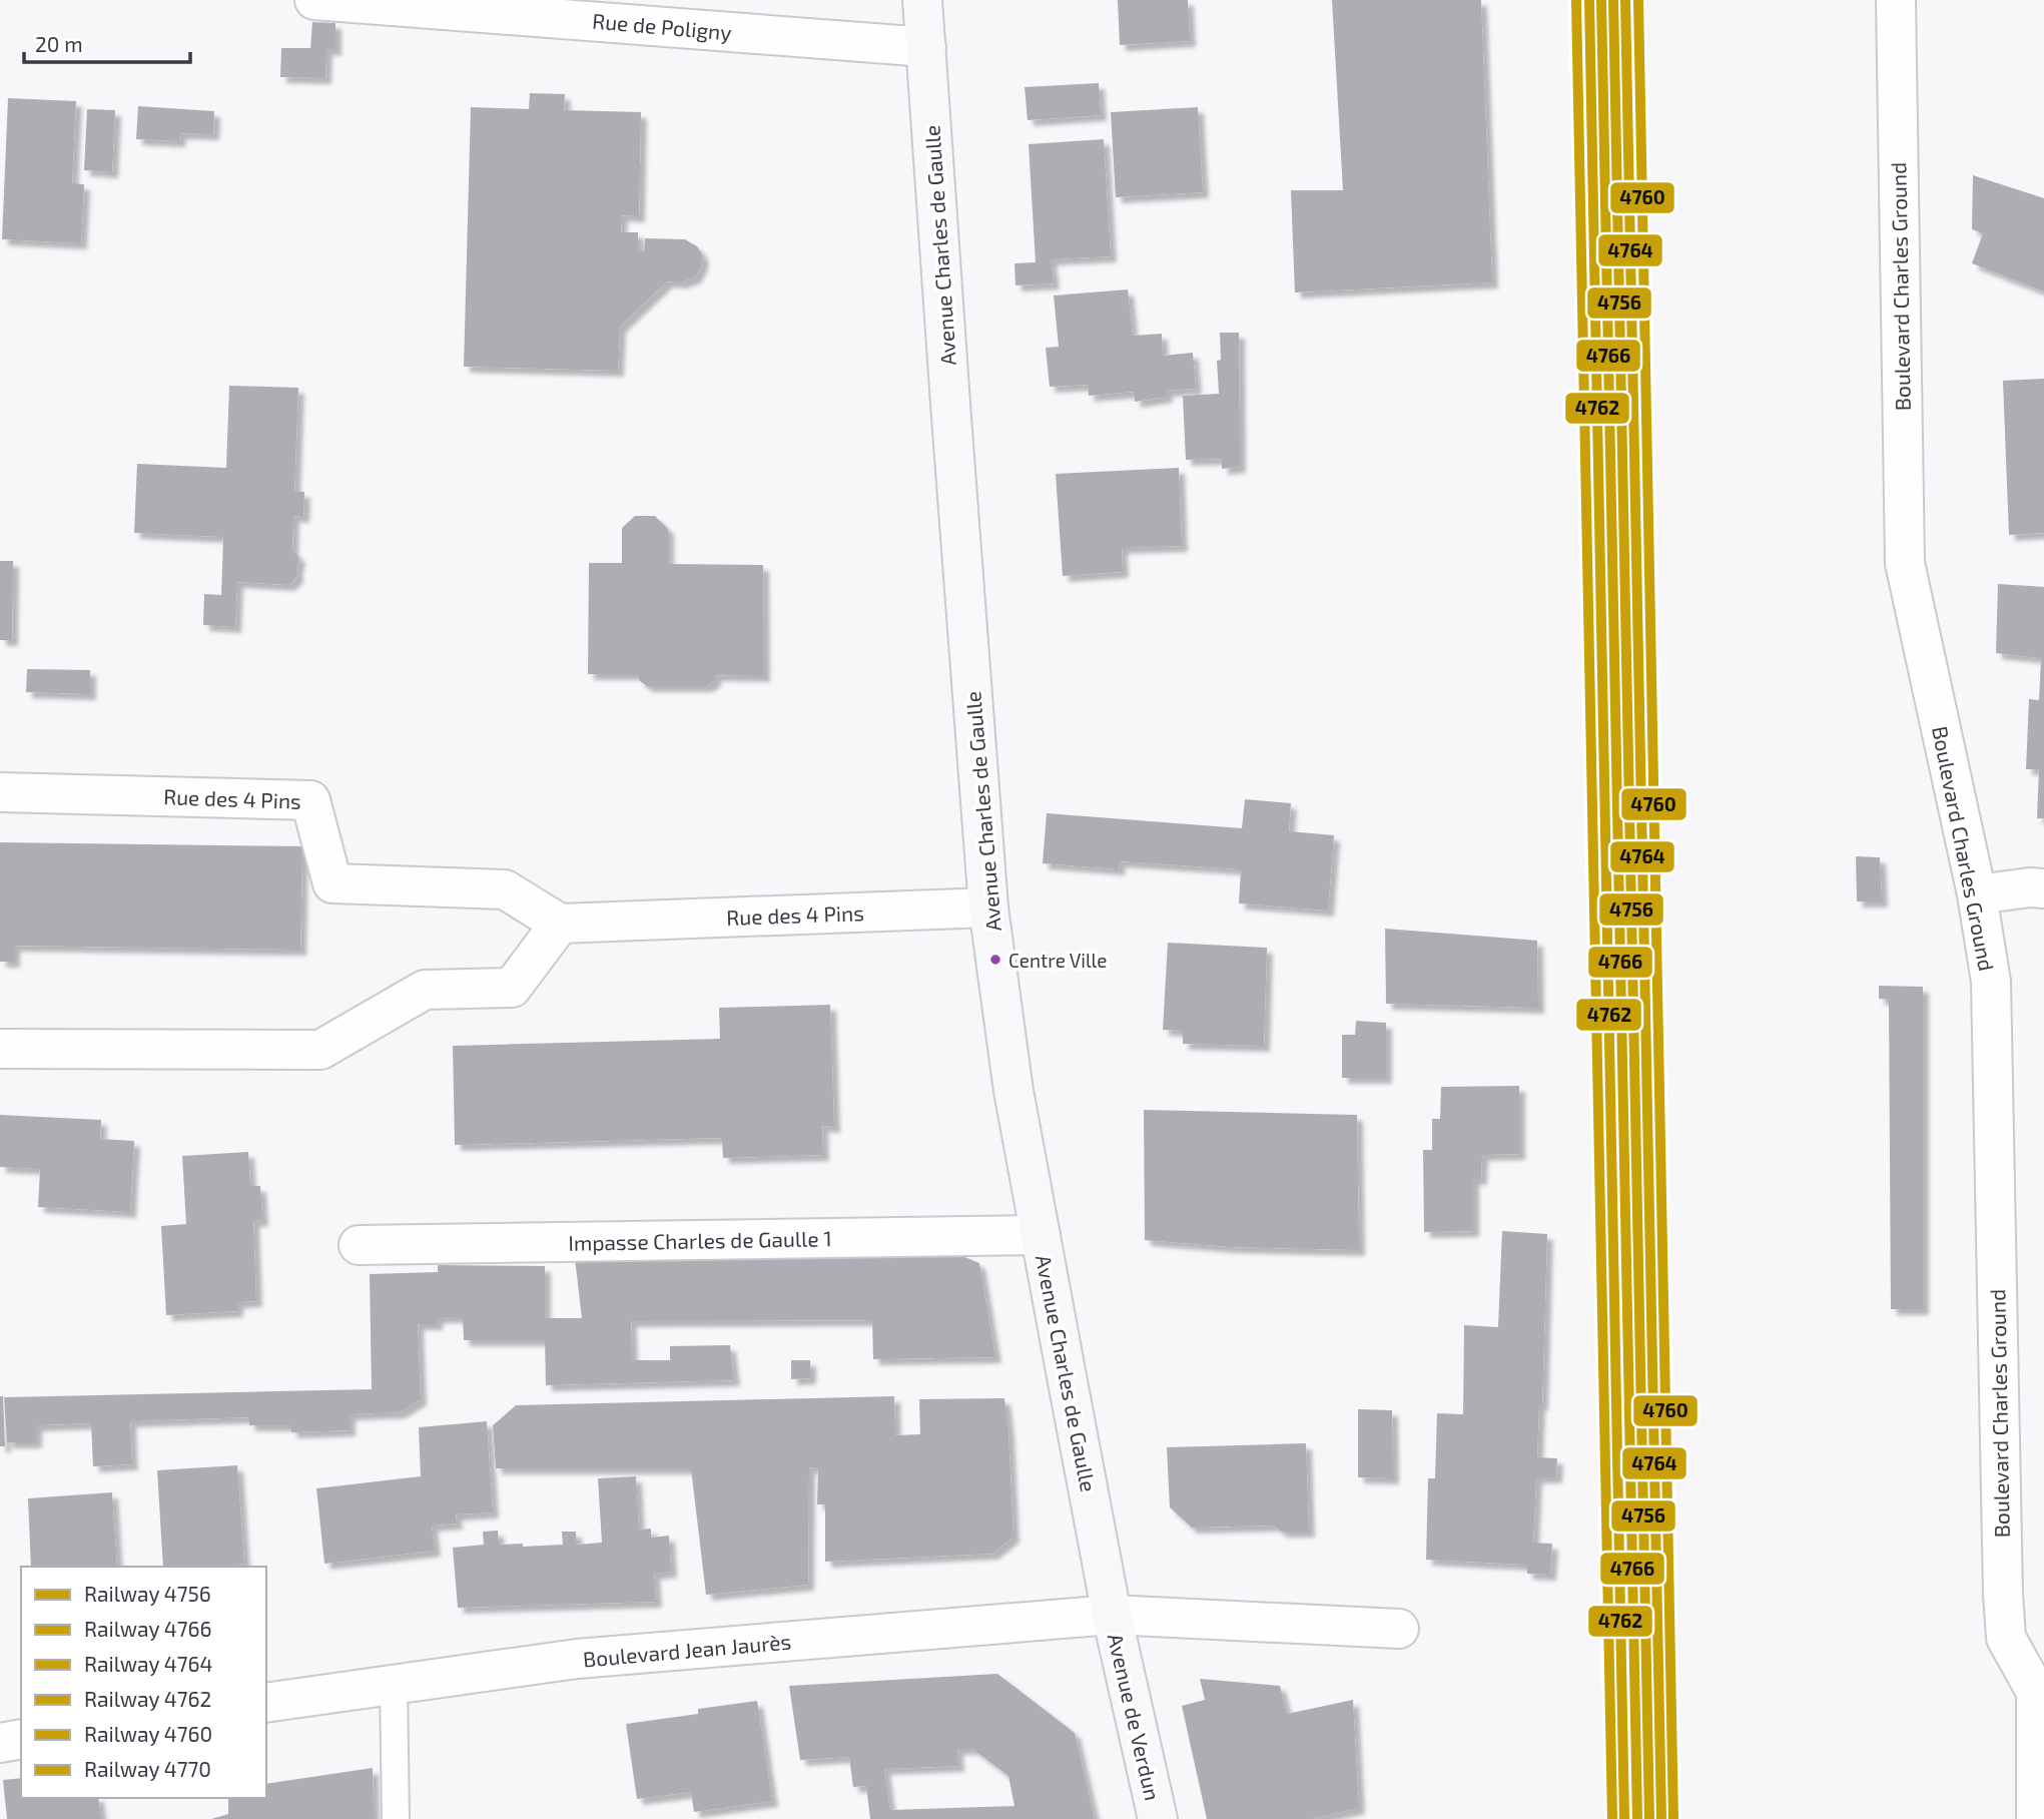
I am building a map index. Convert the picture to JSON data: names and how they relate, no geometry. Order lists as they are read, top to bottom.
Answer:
{
  "streets": {
    "main road": ["Avenue Charles de Gaulle", "Avenue de Verdun"],
    "street": [
      "Rue de Poligny",
      "Boulevard Charles Ground",
      "Rue des 4 Pins",
      "Impasse Charles de Gaulle 1",
      "Boulevard Jean Jaurès"
    ]
  },
  "crossings": [
    ["Rue de Poligny", "Avenue Charles de Gaulle"],
    ["Avenue Charles de Gaulle", "Rue des 4 Pins"],
    ["Avenue Charles de Gaulle", "Impasse Charles de Gaulle 1"],
    ["Avenue Charles de Gaulle", "Boulevard Jean Jaurès"],
    ["Avenue Charles de Gaulle", "Avenue de Verdun"],
    ["Boulevard Jean Jaurès", "Avenue de Verdun"]
  ],
  "places": ["Centre Ville"],
  "lines": [
    "rail line 4756",
    "rail line 4766",
    "rail line 4764",
    "rail line 4762",
    "rail line 4760",
    "rail line 4770"
  ],
  "legend": [
    "Railway 4756",
    "Railway 4766",
    "Railway 4764",
    "Railway 4762",
    "Railway 4760",
    "Railway 4770"
  ],
  "scale_bar": "20 m"
}
